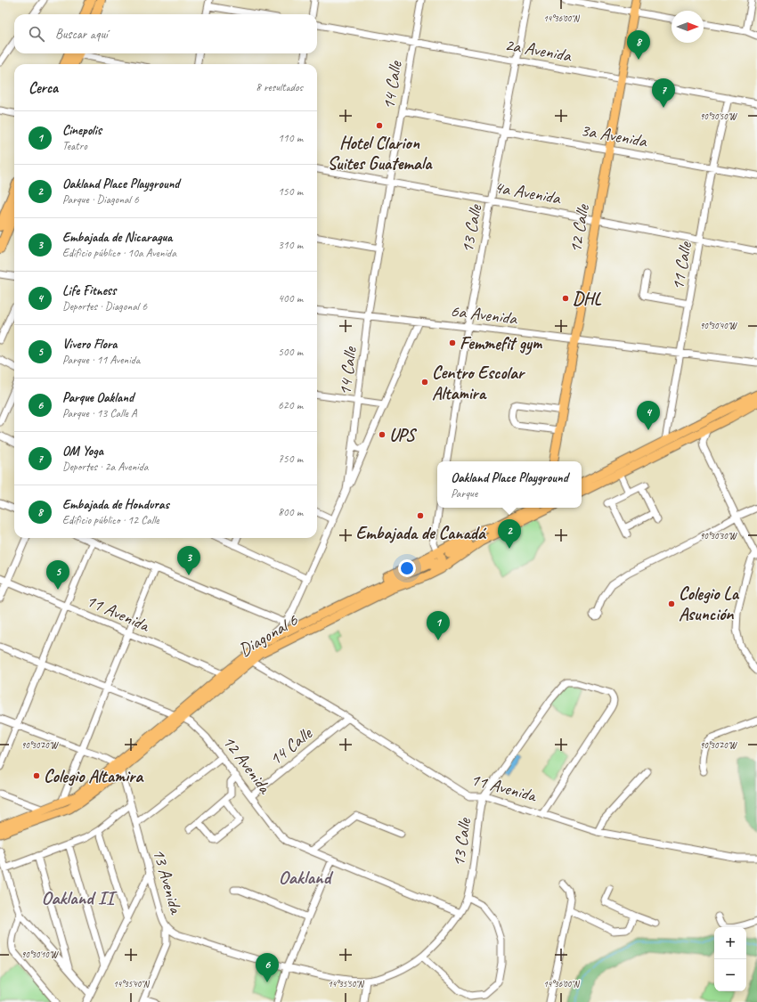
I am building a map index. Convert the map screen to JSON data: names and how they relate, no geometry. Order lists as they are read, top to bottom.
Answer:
{
  "streets": {
    "main road": ["12 Calle", "Diagonal 6"],
    "street": [
      "2a Avenida",
      "14 Calle",
      "3a Avenida",
      "4a Avenida",
      "13 Calle",
      "11 Calle",
      "6a Avenida",
      "11 Avenida",
      "12 Avenida",
      "13 Avenida"
    ]
  },
  "crossings": [
    ["2a Avenida", "14 Calle"],
    ["2a Avenida", "13 Calle"],
    ["2a Avenida", "12 Calle"],
    ["2a Avenida", "11 Calle"],
    ["14 Calle", "3a Avenida"],
    ["14 Calle", "4a Avenida"],
    ["14 Calle", "6a Avenida"],
    ["14 Calle", "11 Avenida"],
    ["14 Calle", "12 Avenida"],
    ["3a Avenida", "13 Calle"],
    ["3a Avenida", "12 Calle"],
    ["3a Avenida", "11 Calle"],
    ["4a Avenida", "13 Calle"],
    ["4a Avenida", "12 Calle"],
    ["4a Avenida", "11 Calle"],
    ["13 Calle", "6a Avenida"],
    ["13 Calle", "11 Avenida"],
    ["13 Calle", "12 Avenida"],
    ["13 Calle", "13 Avenida"],
    ["12 Calle", "6a Avenida"],
    ["11 Calle", "6a Avenida"],
    ["11 Avenida", "Diagonal 6"],
    ["Diagonal 6", "12 Avenida"],
    ["Diagonal 6", "13 Avenida"]
  ],
  "districts": ["Oakland", "Oakland II"],
  "places": [
    "Hotel Clarion Suites Guatemala",
    "DHL",
    "Femmefit gym",
    "Centro Escolar Altamira",
    "UPS",
    "Embajada de Canadá",
    "Colegio La Asunción",
    "Colegio Altamira"
  ],
  "north": "right",
  "page": {
    "search": "Buscar aquí",
    "pins": [
      "8",
      "7",
      "4",
      "2",
      "3",
      "5",
      "1",
      "6"
    ],
    "heading": ["Cerca", "8 resultados"],
    "list": [
      {
        "mark": "1",
        "name": "Cinepolis",
        "note": "Teatro",
        "value": "110 m"
      },
      {
        "mark": "2",
        "name": "Oakland Place Playground",
        "note": "Parque · Diagonal 6",
        "value": "150 m"
      },
      {
        "mark": "3",
        "name": "Embajada de Nicaragua",
        "note": "Edificio público · 10a Avenida",
        "value": "310 m"
      },
      {
        "mark": "4",
        "name": "Life Fitness",
        "note": "Deportes · Diagonal 6",
        "value": "400 m"
      },
      {
        "mark": "5",
        "name": "Vivero Flora",
        "note": "Parque · 11 Avenida",
        "value": "500 m"
      },
      {
        "mark": "6",
        "name": "Parque Oakland",
        "note": "Parque · 13 Calle A",
        "value": "620 m"
      },
      {
        "mark": "7",
        "name": "OM Yoga",
        "note": "Deportes · 2a Avenida",
        "value": "750 m"
      },
      {
        "mark": "8",
        "name": "Embajada de Honduras",
        "note": "Edificio público · 12 Calle",
        "value": "800 m"
      }
    ],
    "popup": ["Oakland Place Playground", "Parque"],
    "map_buttons": ["+", "−"]
  },
  "coordinates": [
    "14°36'00\"N",
    "90°30'50\"W",
    "90°30'40\"W",
    "90°30'30\"W",
    "90°30'20\"W",
    "90°30'10\"W",
    "14°35'40\"N",
    "14°35'50\"N"
  ]
}
